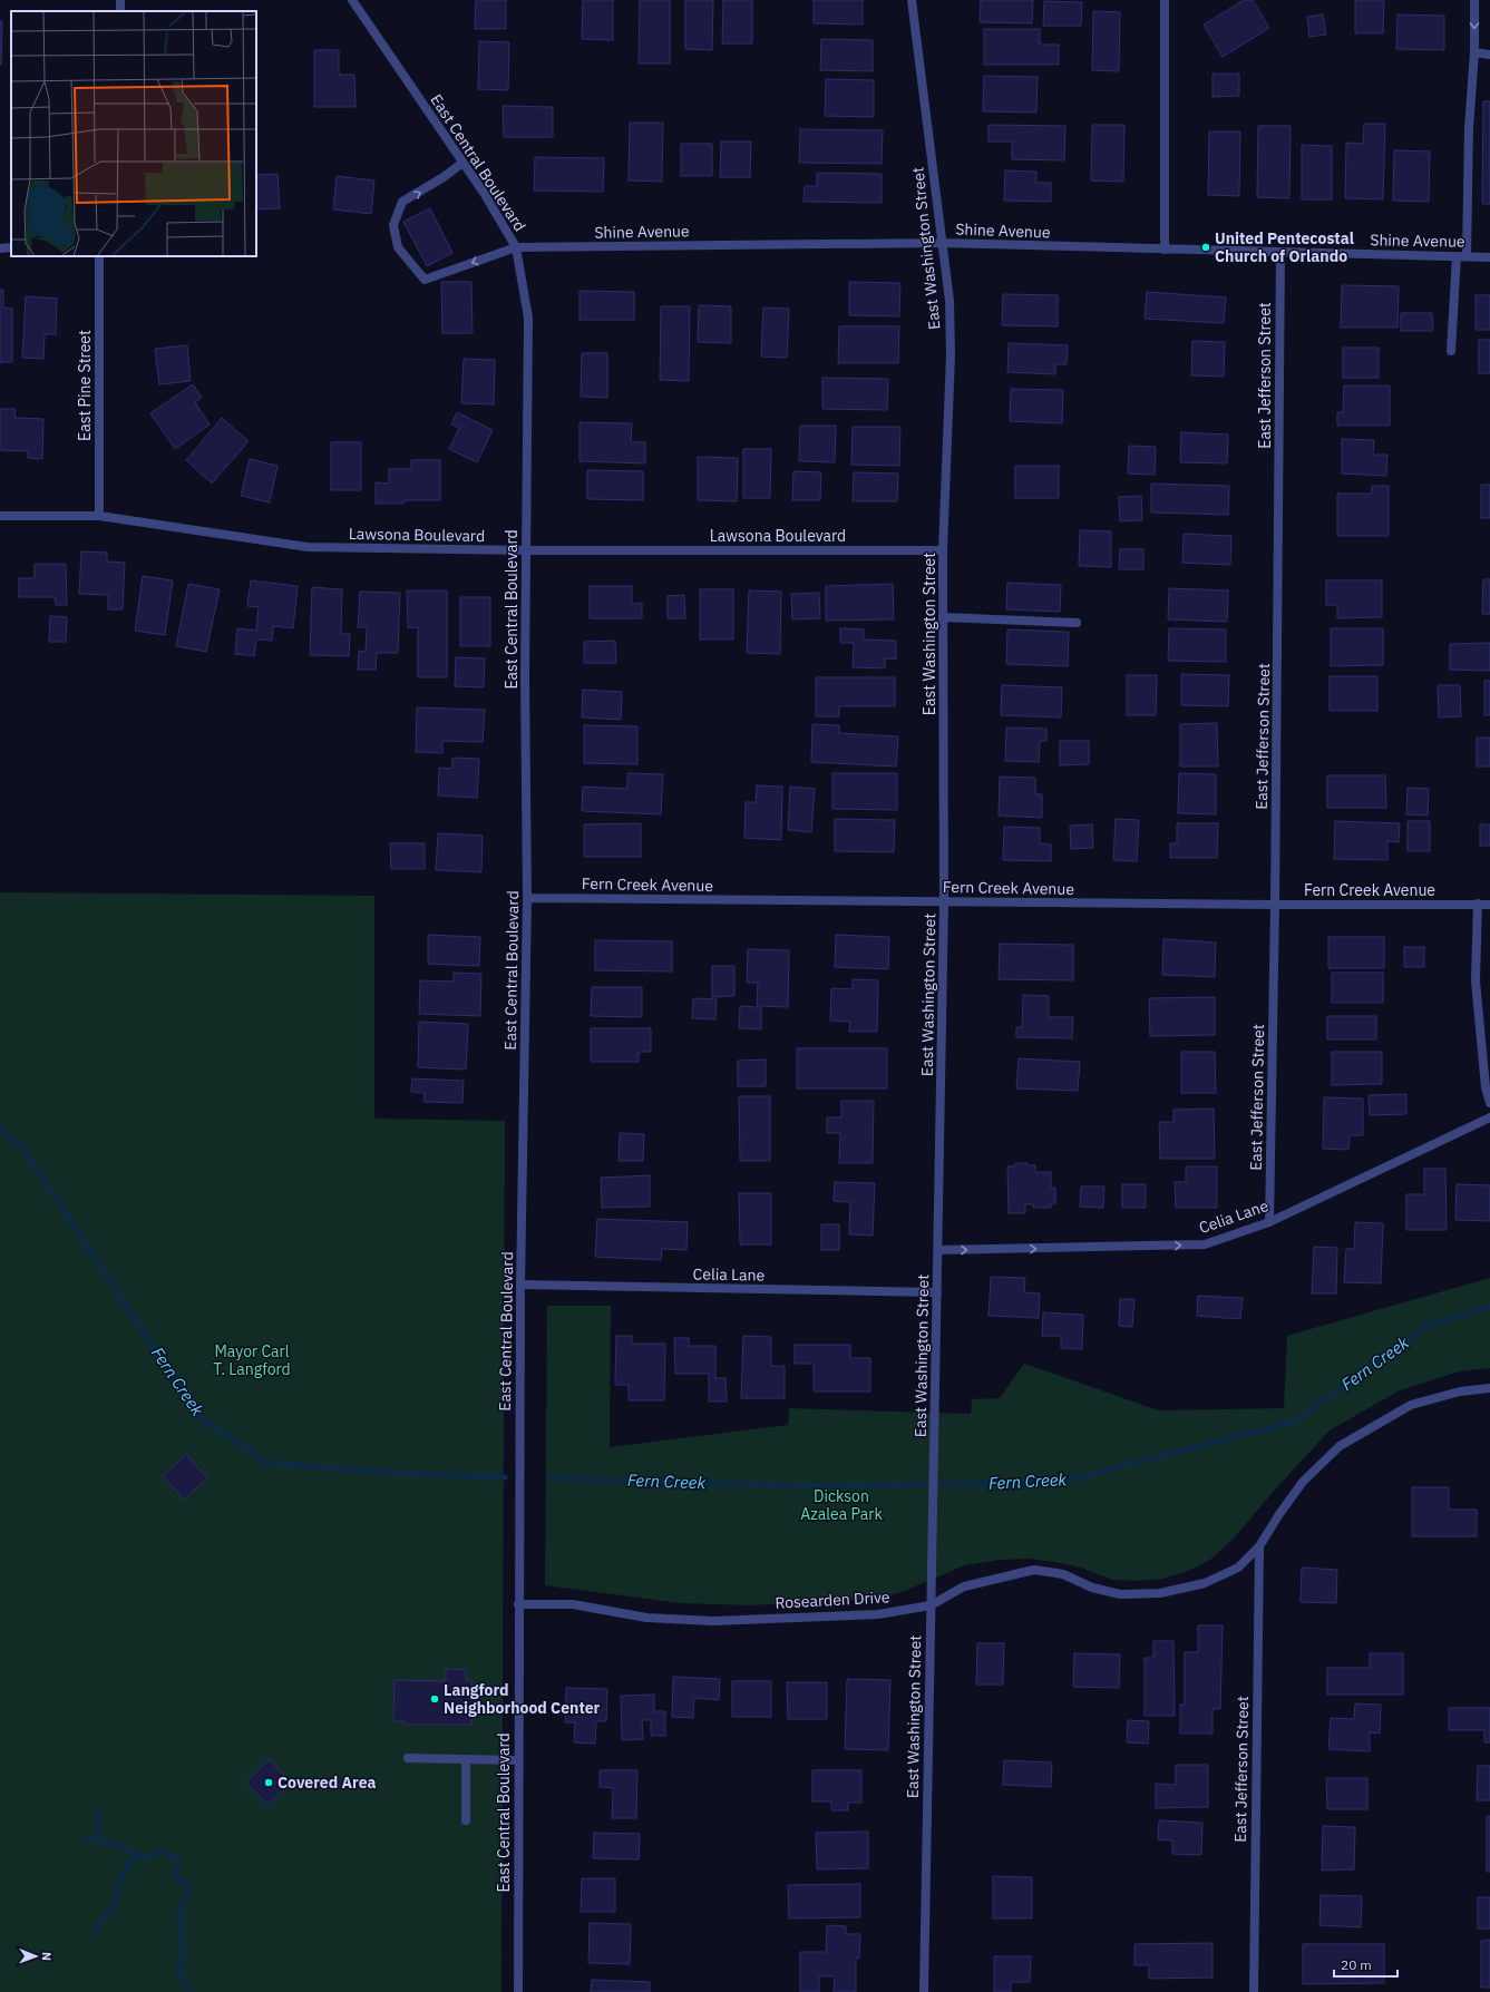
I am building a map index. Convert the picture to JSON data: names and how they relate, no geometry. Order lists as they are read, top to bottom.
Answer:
{
  "streets": {
    "street": [
      "East Central Boulevard",
      "Shine Avenue",
      "East Washington Street",
      "East Jefferson Street",
      "East Pine Street",
      "Lawsona Boulevard",
      "Fern Creek Avenue",
      "Celia Lane",
      "Rosearden Drive"
    ]
  },
  "crossings": [
    ["East Central Boulevard", "Shine Avenue"],
    ["East Central Boulevard", "Lawsona Boulevard"],
    ["East Central Boulevard", "Fern Creek Avenue"],
    ["East Central Boulevard", "Celia Lane"],
    ["East Central Boulevard", "Rosearden Drive"],
    ["Shine Avenue", "East Washington Street"],
    ["Shine Avenue", "East Jefferson Street"],
    ["East Washington Street", "Lawsona Boulevard"],
    ["East Washington Street", "Fern Creek Avenue"],
    ["East Washington Street", "Celia Lane"],
    ["East Washington Street", "Rosearden Drive"],
    ["East Jefferson Street", "Fern Creek Avenue"],
    ["East Jefferson Street", "Celia Lane"],
    ["East Jefferson Street", "Rosearden Drive"],
    ["East Pine Street", "Lawsona Boulevard"]
  ],
  "water": ["Fern Creek"],
  "parks": ["Mayor Carl T. Langford", "Dickson Azalea Park"],
  "places": ["United Pentecostal Church of Orlando", "Langford Neighborhood Center", "Covered Area"],
  "scale_bar": "20 m",
  "north": "right"
}
